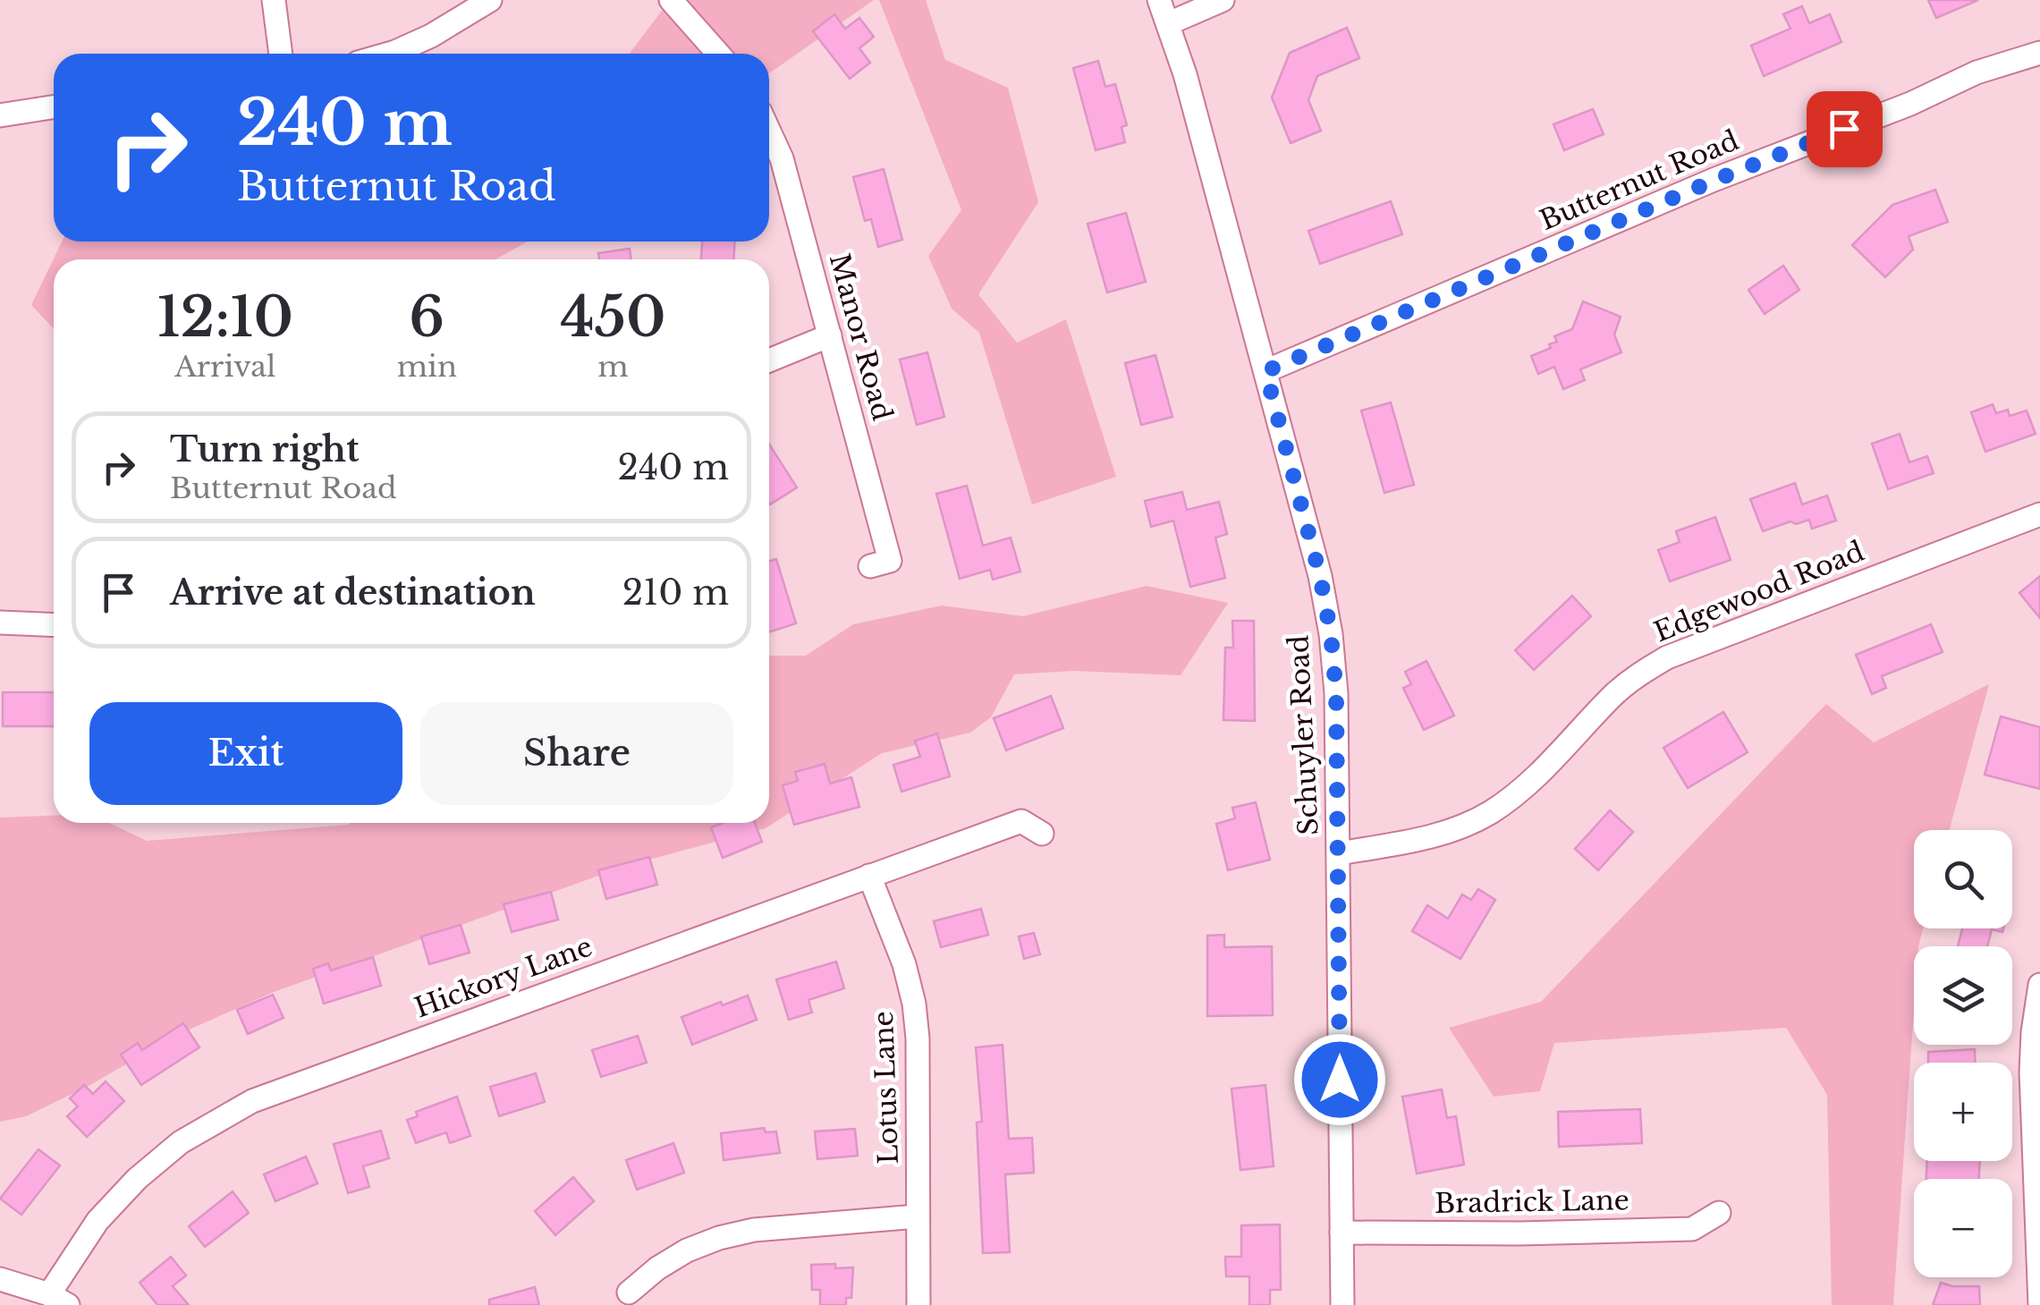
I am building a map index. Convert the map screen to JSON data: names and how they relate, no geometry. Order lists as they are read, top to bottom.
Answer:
{
  "streets": {
    "street": [
      "Butternut Road",
      "Manor Road",
      "Edgewood Road",
      "Schuyler Road",
      "Hickory Lane",
      "Lotus Lane",
      "Bradrick Lane"
    ]
  },
  "crossings": [
    ["Butternut Road", "Schuyler Road"],
    ["Edgewood Road", "Schuyler Road"],
    ["Schuyler Road", "Bradrick Lane"],
    ["Hickory Lane", "Lotus Lane"]
  ],
  "page": {
    "turn": ["240 m", "Butternut Road"],
    "eta": [
      "12:10",
      "Arrival",
      "6",
      "min",
      "450",
      "m"
    ],
    "list": [
      {
        "name": "Turn right",
        "note": "Butternut Road",
        "value": "240 m"
      },
      {
        "name": "Arrive at destination",
        "value": "210 m"
      }
    ],
    "buttons": ["Exit", "Share"],
    "map_buttons": ["+", "−"]
  }
}
